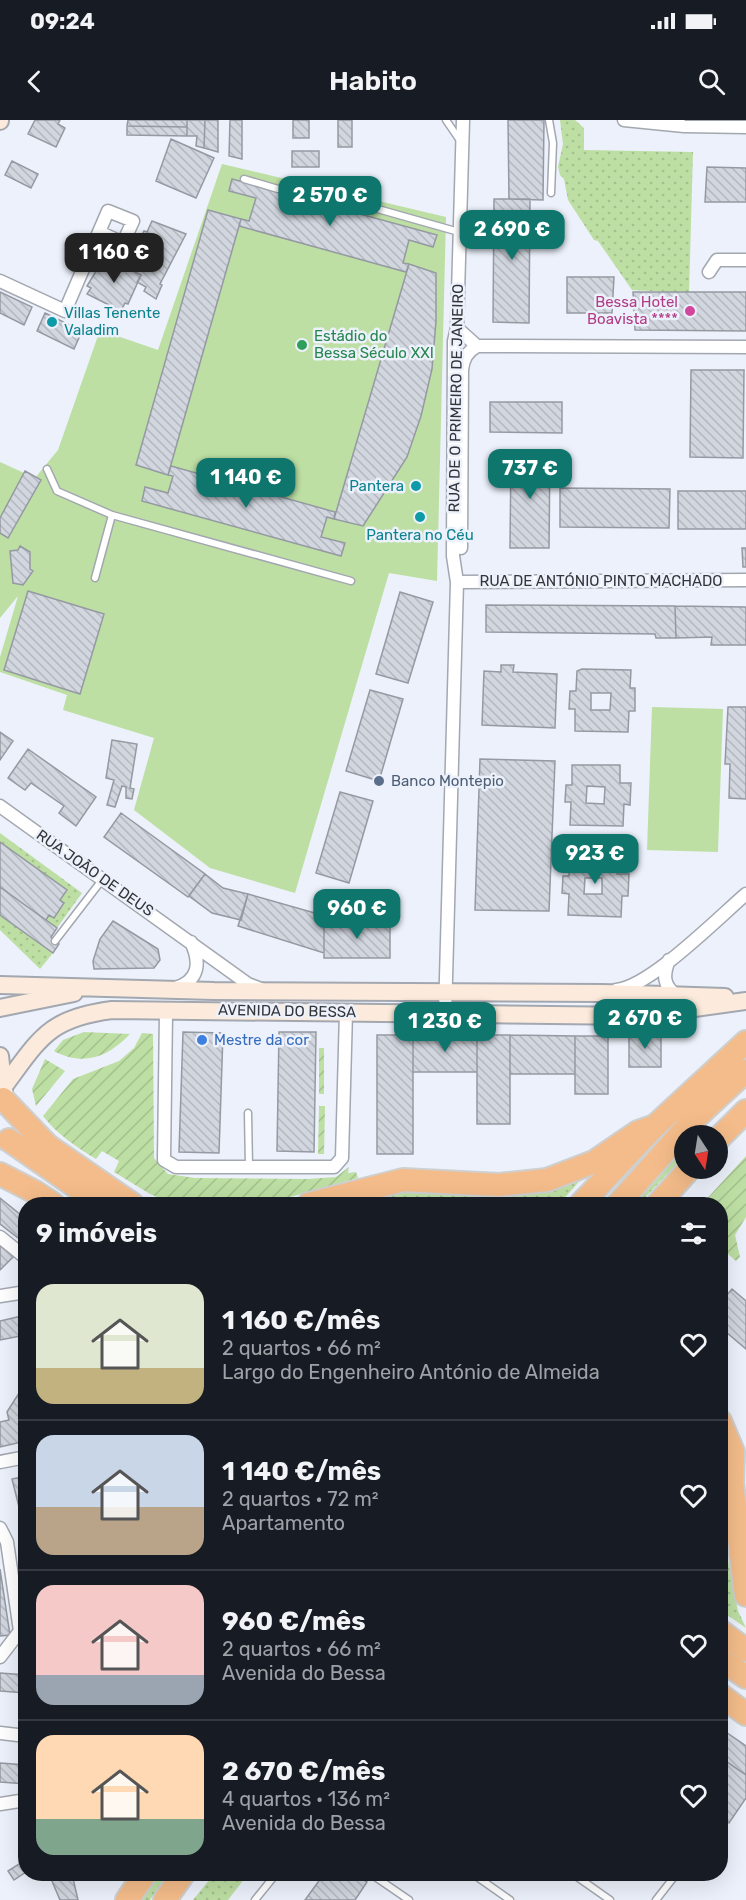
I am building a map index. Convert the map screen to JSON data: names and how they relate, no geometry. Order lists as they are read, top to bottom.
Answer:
{
  "streets": {
    "main road": ["AVENIDA DO BESSA"],
    "street": ["RUA DE O PRIMEIRO DE JANEIRO", "RUA DE ANTÓNIO PINTO MACHADO", "RUA JOÃO DE DEUS"]
  },
  "crossings": [
    ["RUA DE O PRIMEIRO DE JANEIRO", "RUA DE ANTÓNIO PINTO MACHADO"],
    ["RUA DE O PRIMEIRO DE JANEIRO", "AVENIDA DO BESSA"],
    ["RUA JOÃO DE DEUS", "AVENIDA DO BESSA"]
  ],
  "places": [
    "Bessa Hotel Boavista ****",
    "Villas Tenente Valadim",
    "Estádio do Bessa Século XXI",
    "Pantera",
    "Pantera no Céu",
    "Banco Montepio",
    "Mestre da cor"
  ],
  "north": "bottom",
  "page": {
    "status": "09:24",
    "header": "Habito",
    "price": [
      "2 570 €",
      "2 690 €",
      "1 160 €",
      "737 €",
      "1 140 €",
      "923 €",
      "960 €",
      "2 670 €",
      "1 230 €"
    ],
    "heading": "9 imóveis",
    "list": [
      {
        "name": "1 160 €/mês",
        "note": "2 quartos · 66 m² · Largo do Engenheiro António de Almeida"
      },
      {
        "name": "1 140 €/mês",
        "note": "2 quartos · 72 m² · Apartamento"
      },
      {
        "name": "960 €/mês",
        "note": "2 quartos · 66 m² · Avenida do Bessa"
      },
      {
        "name": "2 670 €/mês",
        "note": "4 quartos · 136 m² · Avenida do Bessa"
      }
    ]
  }
}
